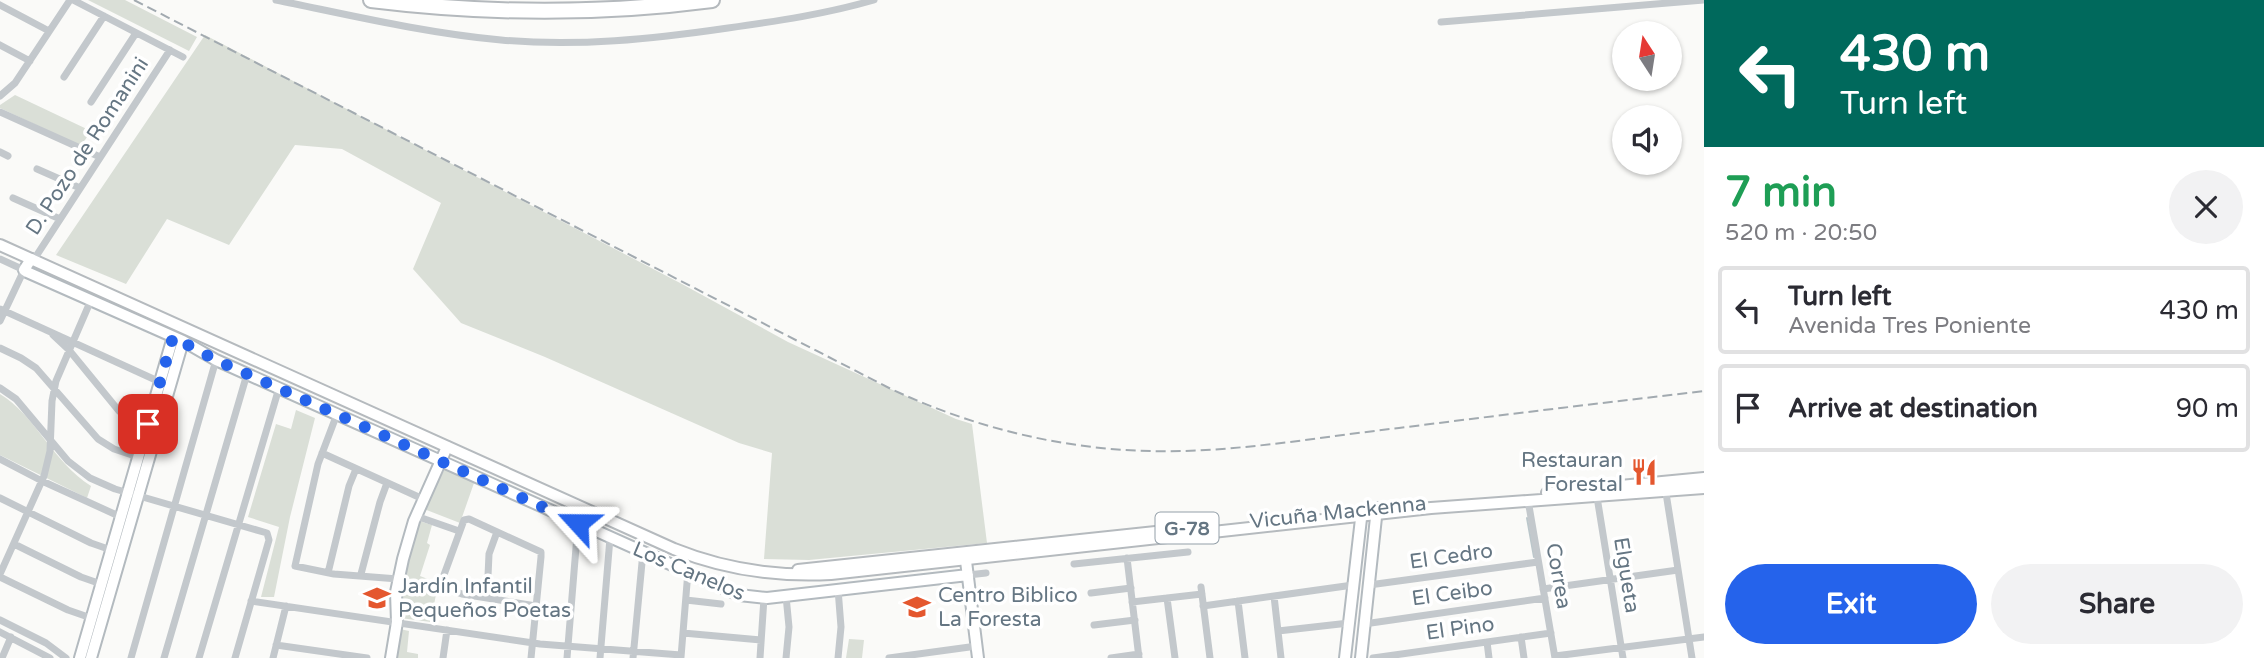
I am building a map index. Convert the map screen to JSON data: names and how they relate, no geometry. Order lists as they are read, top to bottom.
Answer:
{
  "streets": {
    "main road": ["Vicuña Mackenna", "G-78", "Los Canelos"],
    "street": [
      "D. Pozo de Romanini",
      "El Cedro",
      "Elgueta",
      "Correa",
      "El Ceibo",
      "El Pino"
    ]
  },
  "crossings": [
    ["D. Pozo de Romanini", "Vicuña Mackenna"],
    ["Vicuña Mackenna", "Elgueta"],
    ["Vicuña Mackenna", "Correa"],
    ["El Cedro", "Correa"],
    ["Elgueta", "El Ceibo"],
    ["Correa", "El Ceibo"],
    ["Correa", "El Pino"]
  ],
  "places": {
    "restaurant": ["Restauran Forestal"],
    "school or university": ["Jardín Infantil Pequeños Poetas", "Centro Biblico La Foresta"]
  },
  "north": "top",
  "page": {
    "turn": ["430 m", "Turn left"],
    "heading": ["7 min", "520 m · 20:50"],
    "list": [
      {
        "name": "Turn left",
        "note": "Avenida Tres Poniente",
        "value": "430 m"
      },
      {
        "name": "Arrive at destination",
        "value": "90 m"
      }
    ],
    "buttons": ["Exit", "Share"]
  }
}
